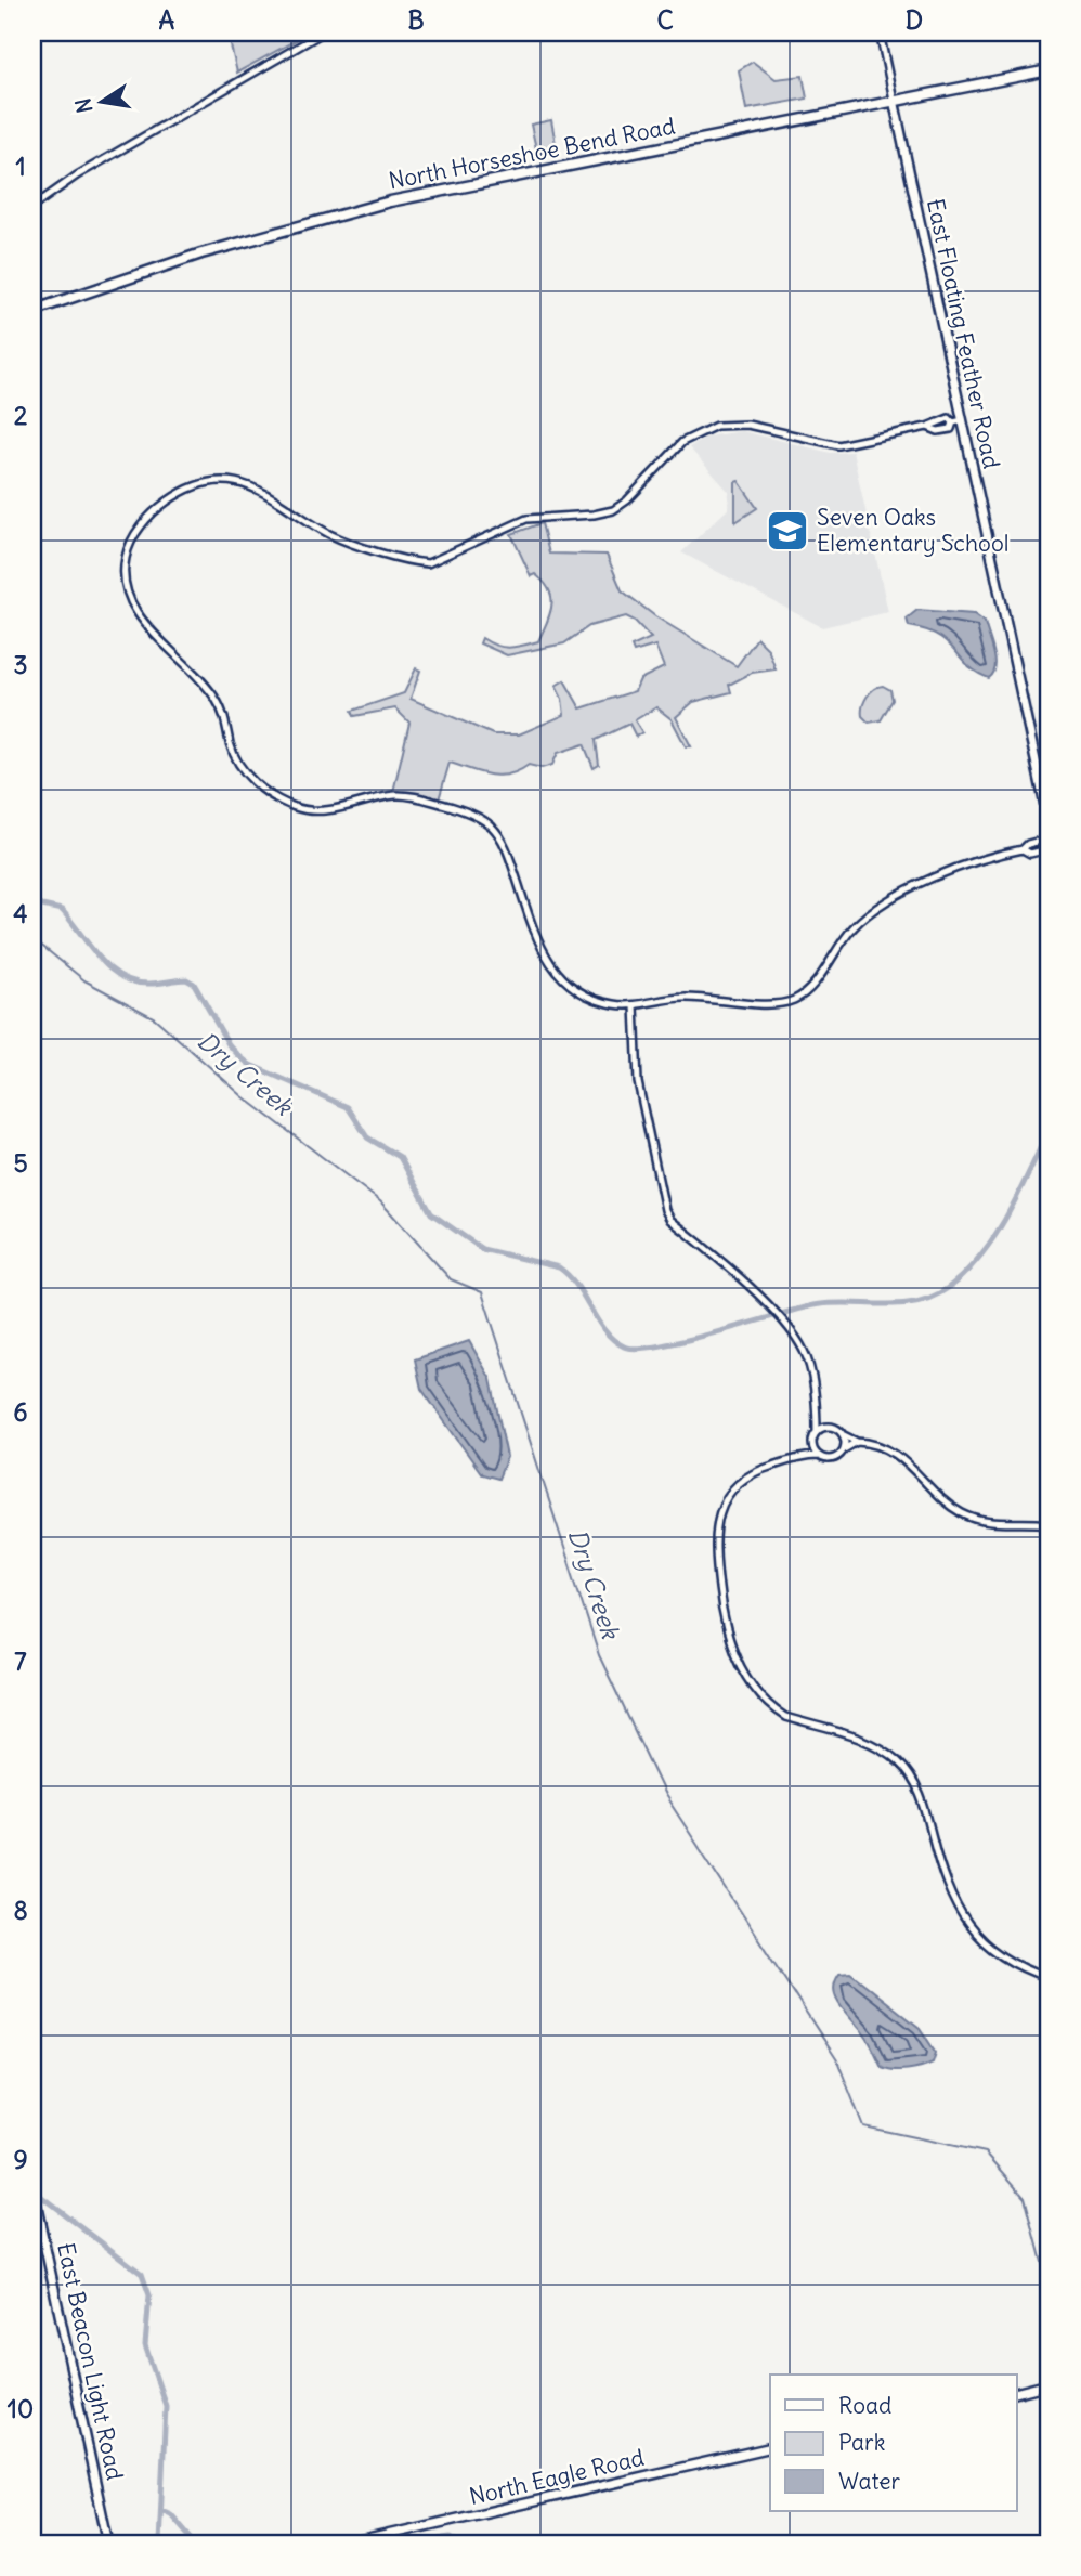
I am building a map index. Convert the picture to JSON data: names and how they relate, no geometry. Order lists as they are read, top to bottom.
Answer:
{
  "streets": {
    "highway": ["North Horseshoe Bend Road"],
    "main road": ["East Floating Feather Road", "East Beacon Light Road", "North Eagle Road"]
  },
  "crossings": [
    ["North Horseshoe Bend Road", "East Floating Feather Road"]
  ],
  "water": ["Dry Creek"],
  "places": {
    "school or university": ["Seven Oaks Elementary School"]
  },
  "legend": ["Road", "Park", "Water"],
  "north": "left",
  "grid": {
    "columns": [
      "A",
      "B",
      "C",
      "D"
    ],
    "rows": [
      "1",
      "2",
      "3",
      "4",
      "5",
      "6",
      "7",
      "8",
      "9",
      "10"
    ]
  }
}
